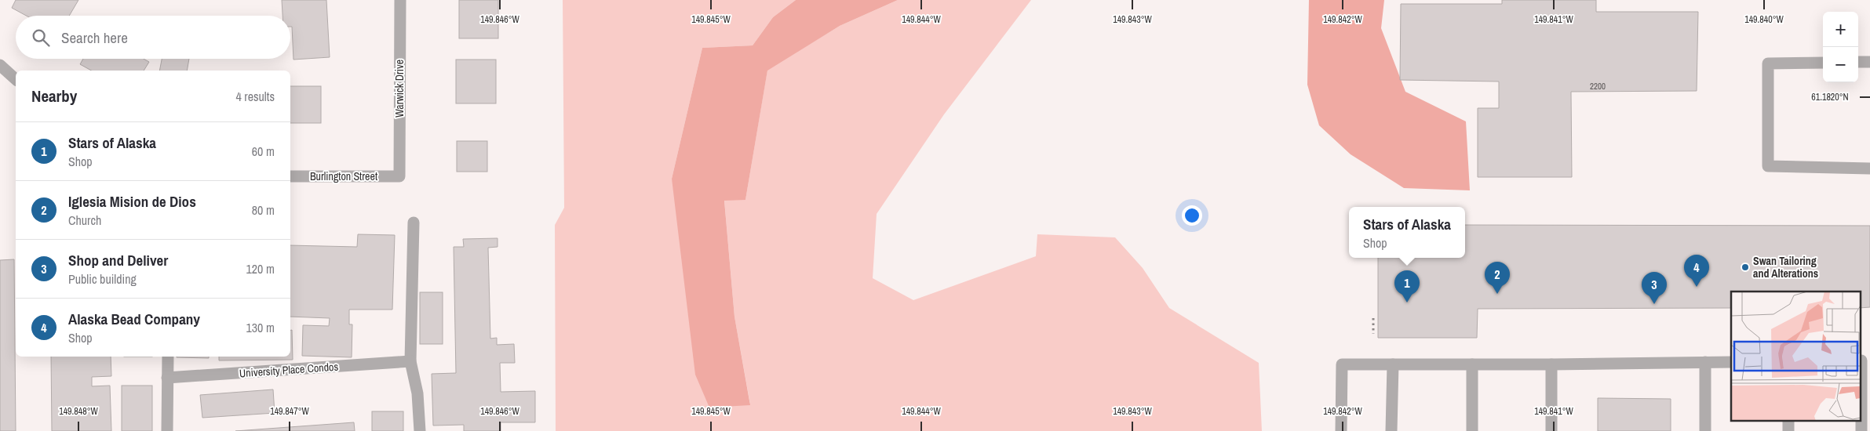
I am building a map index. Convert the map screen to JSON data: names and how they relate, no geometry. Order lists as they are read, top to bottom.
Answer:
{
  "streets": {
    "street": ["Warwick Drive", "Burlington Street", "University Place Condos"]
  },
  "crossings": [
    ["Warwick Drive", "Burlington Street"]
  ],
  "places": ["Swan Tailoring and Alterations"],
  "house_numbers": ["2200"],
  "page": {
    "map_buttons": ["+", "−"],
    "search": "Search here",
    "heading": ["Nearby", "4 results"],
    "list": [
      {
        "mark": "1",
        "name": "Stars of Alaska",
        "note": "Shop",
        "value": "60 m"
      },
      {
        "mark": "2",
        "name": "Iglesia Mision de Dios",
        "note": "Church",
        "value": "80 m"
      },
      {
        "mark": "3",
        "name": "Shop and Deliver",
        "note": "Public building",
        "value": "120 m"
      },
      {
        "mark": "4",
        "name": "Alaska Bead Company",
        "note": "Shop",
        "value": "130 m"
      }
    ],
    "popup": ["Stars of Alaska", "Shop"],
    "pins": [
      "4",
      "2",
      "1",
      "3"
    ]
  },
  "coordinates": [
    "149.846°W",
    "149.845°W",
    "149.844°W",
    "149.843°W",
    "149.842°W",
    "149.841°W",
    "149.840°W",
    "61.1820°N",
    "149.848°W",
    "149.847°W"
  ]
}
